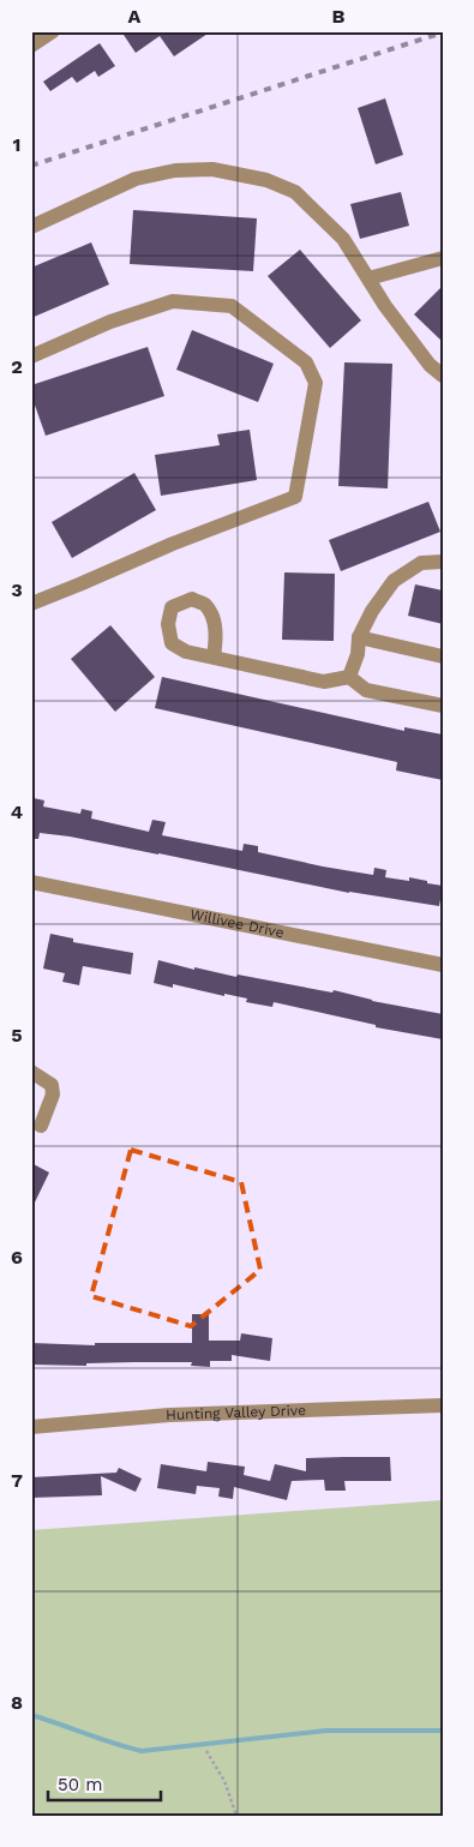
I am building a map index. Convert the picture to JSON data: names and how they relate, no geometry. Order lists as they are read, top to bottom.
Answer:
{
  "streets": {
    "street": ["Willivee Drive", "Hunting Valley Drive"]
  },
  "scale_bar": "50 m",
  "grid": {
    "columns": ["A", "B"],
    "rows": [
      "1",
      "2",
      "3",
      "4",
      "5",
      "6",
      "7",
      "8"
    ]
  }
}
